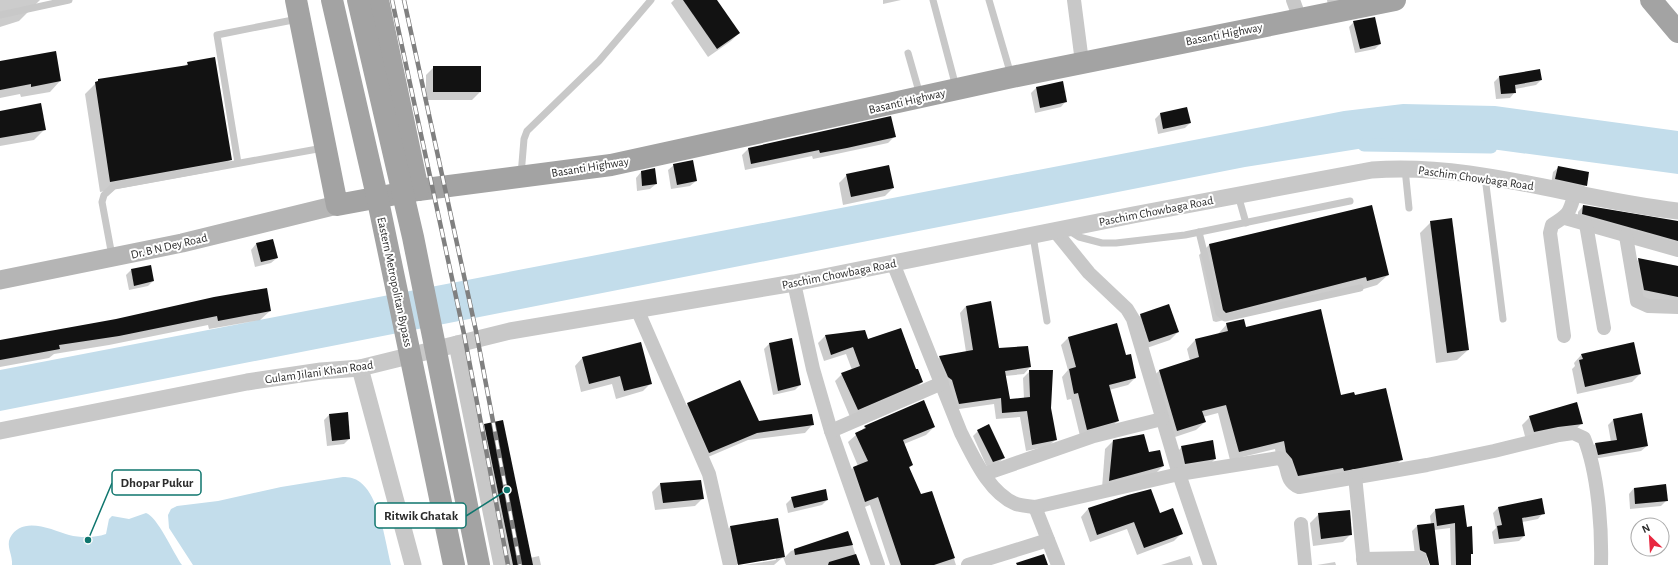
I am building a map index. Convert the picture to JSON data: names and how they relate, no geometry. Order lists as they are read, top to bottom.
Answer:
{
  "streets": {
    "main road": ["Basanti Highway", "Dr. B N Dey Road", "Eastern Metropolitan Bypass"],
    "street": ["Paschim Chowbaga Road", "Gulam Jilani Khan Road"]
  },
  "crossings": [
    ["Basanti Highway", "Dr. B N Dey Road"],
    ["Paschim Chowbaga Road", "Gulam Jilani Khan Road"]
  ],
  "places": ["Ritwik Ghatak", "Dhopar Pukur"],
  "north": "top left"
}
